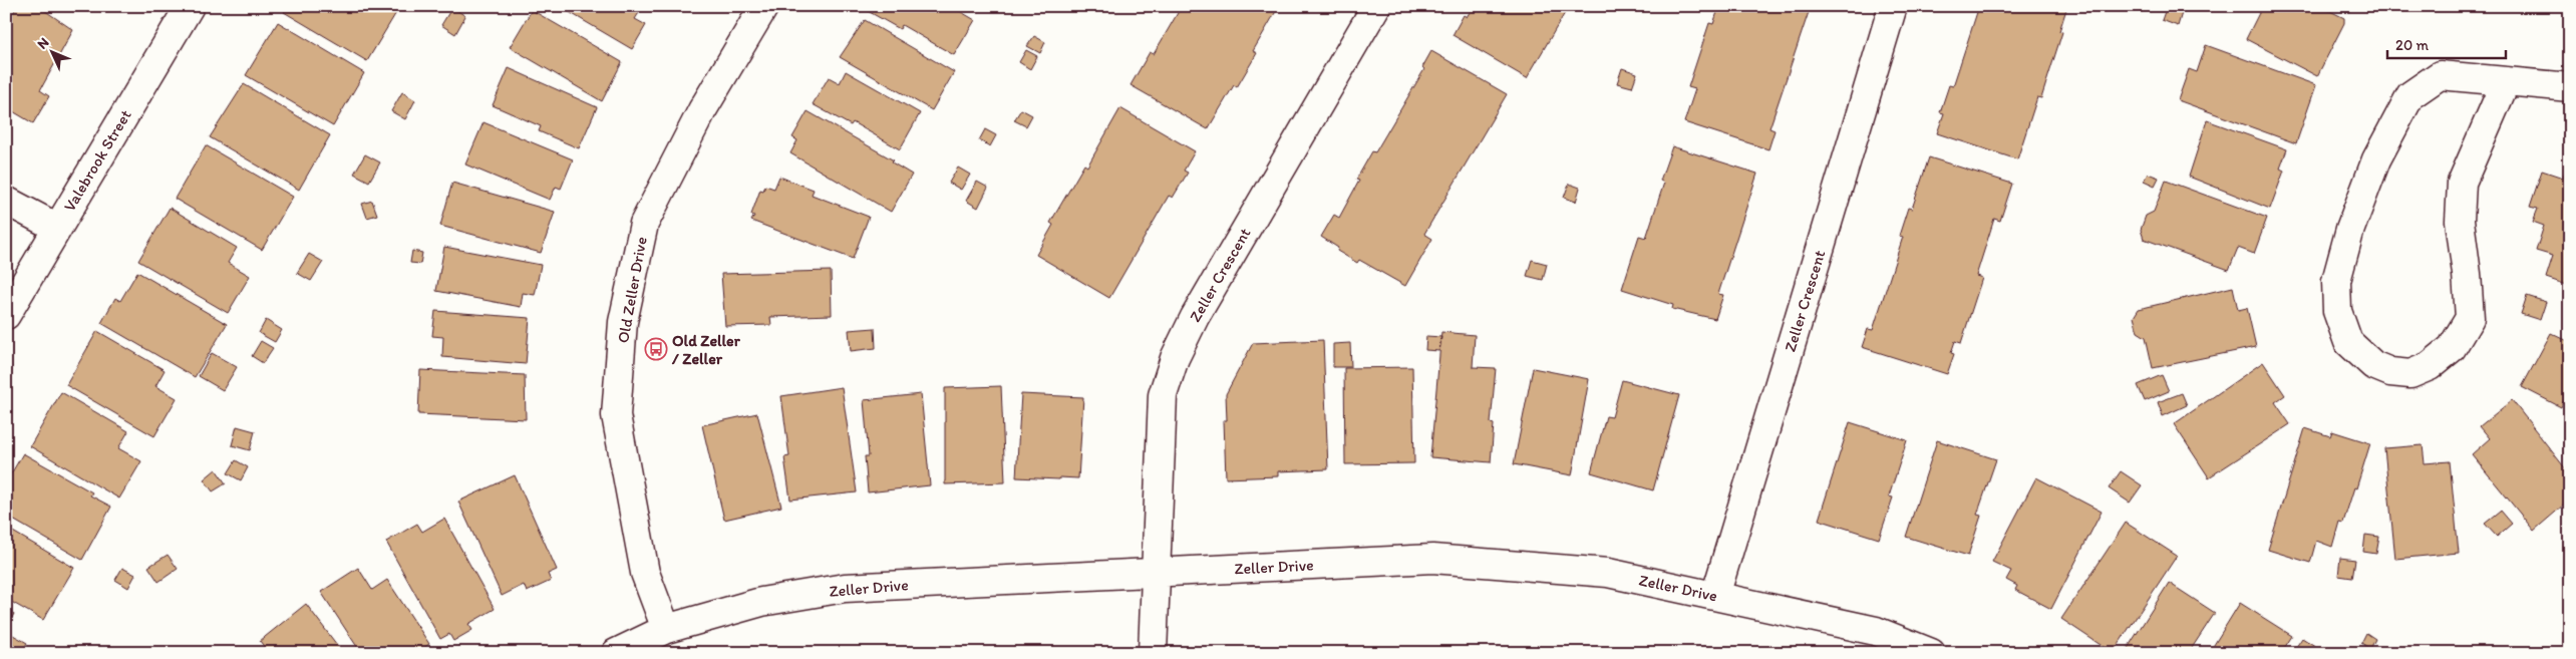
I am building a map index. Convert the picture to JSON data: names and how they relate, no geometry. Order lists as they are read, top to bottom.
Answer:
{
  "streets": {
    "street": [
      "Valebrook Street",
      "Zeller Crescent",
      "Old Zeller Drive",
      "Zeller Drive"
    ]
  },
  "crossings": [
    ["Zeller Crescent", "Zeller Drive"],
    ["Old Zeller Drive", "Zeller Drive"]
  ],
  "places": {
    "bus stop": ["Old Zeller / Zeller"]
  },
  "scale_bar": "20 m",
  "north": "top left"
}
